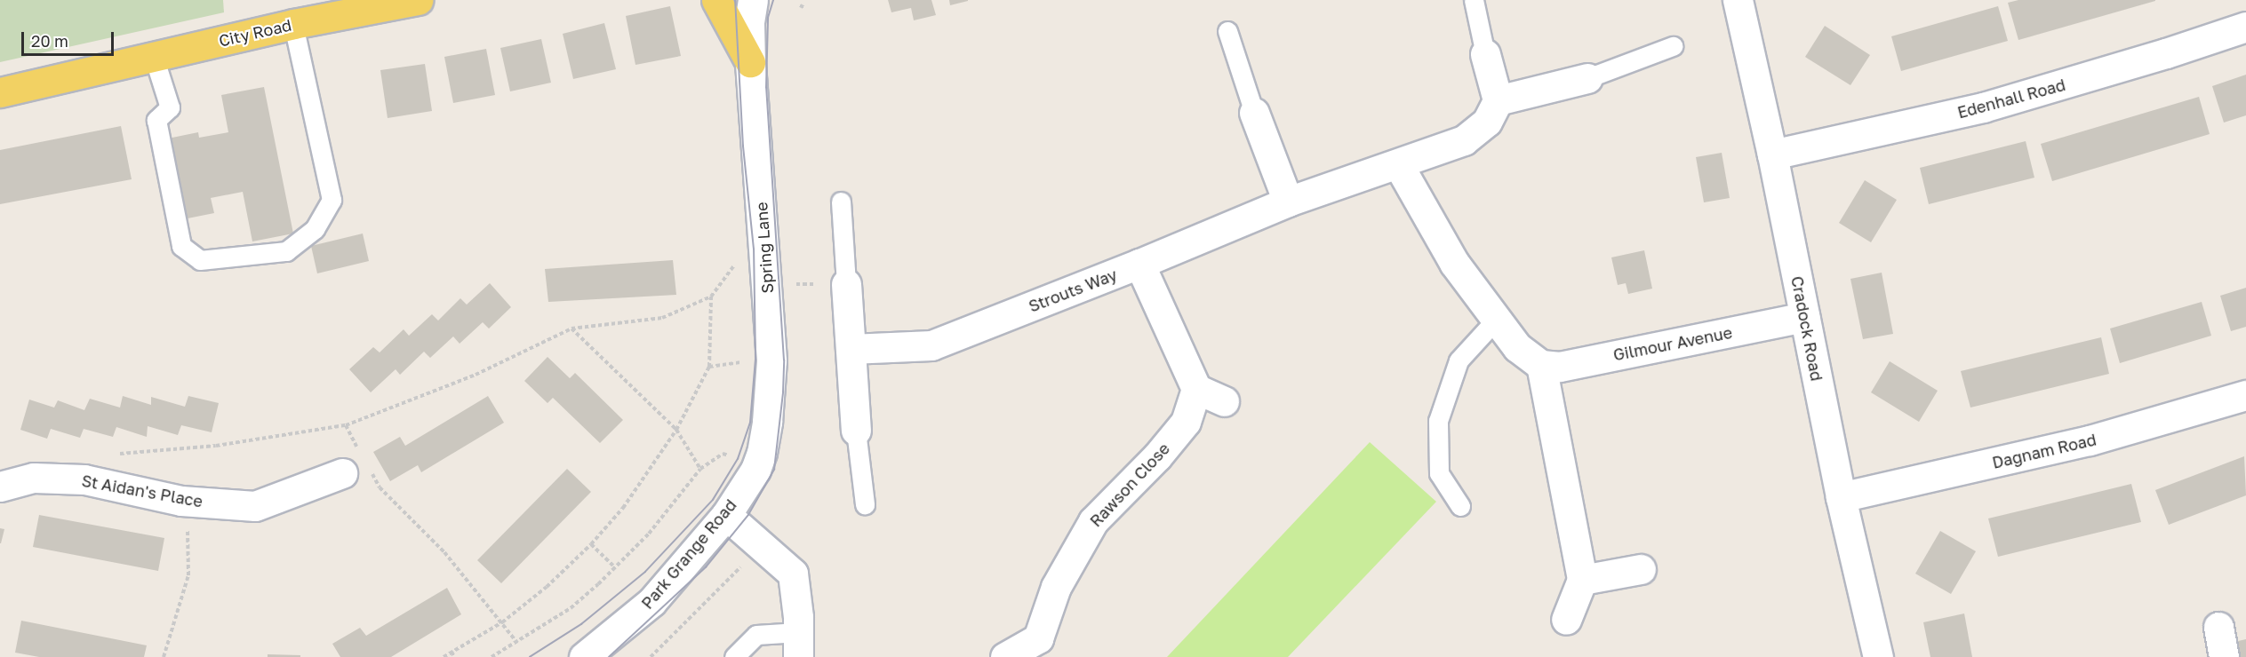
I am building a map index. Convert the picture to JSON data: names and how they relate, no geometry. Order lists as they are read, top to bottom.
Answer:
{
  "streets": {
    "main road": ["City Road"],
    "street": [
      "Edenhall Road",
      "Spring Lane",
      "Strouts Way",
      "Cradock Road",
      "Gilmour Avenue",
      "Dagnam Road",
      "Rawson Close",
      "St Aidan's Place",
      "Park Grange Road"
    ]
  },
  "crossings": [
    ["Edenhall Road", "Cradock Road"],
    ["Spring Lane", "Park Grange Road"],
    ["Cradock Road", "Gilmour Avenue"],
    ["Cradock Road", "Dagnam Road"]
  ],
  "scale_bar": "20 m"
}
